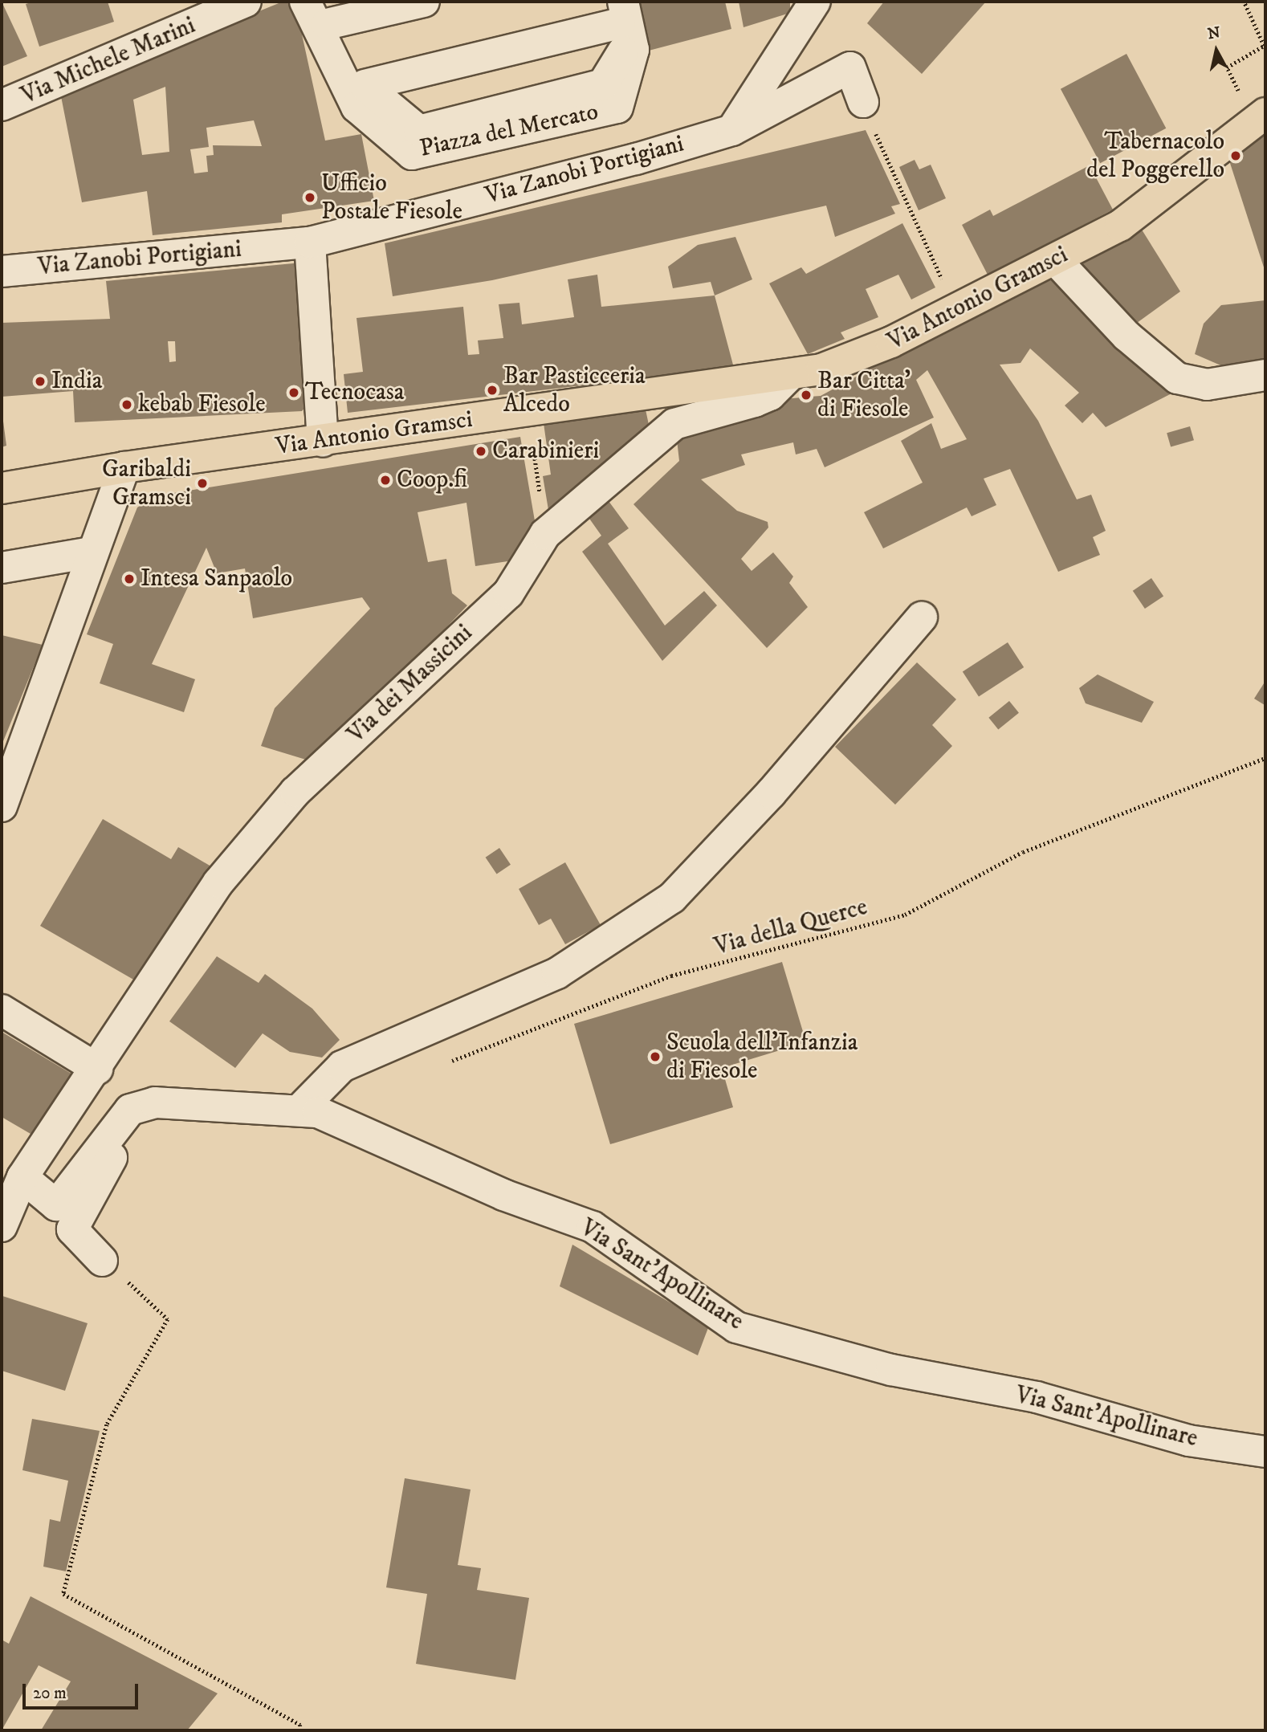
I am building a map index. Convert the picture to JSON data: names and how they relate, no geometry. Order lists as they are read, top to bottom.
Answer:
{
  "streets": {
    "main road": ["Via Antonio Gramsci"],
    "street": [
      "Via Michele Marini",
      "Piazza del Mercato",
      "Via Zanobi Portigiani",
      "Via dei Massicini",
      "Via Sant'Apollinare"
    ],
    "path": ["Via della Querce"]
  },
  "crossings": [
    ["Via Antonio Gramsci", "Via dei Massicini"]
  ],
  "places": [
    "Tabernacolo del Poggerello",
    "Ufficio Postale Fiesole",
    "India",
    "Bar Pasticceria Alcedo",
    "Tecnocasa",
    "Bar Citta’ di Fiesole",
    "kebab Fiesole",
    "Carabinieri",
    "Coop.fi",
    "Garibaldi Gramsci",
    "Intesa Sanpaolo",
    "Scuola dell'Infanzia di Fiesole"
  ],
  "scale_bar": "20 m",
  "north": "top"
}
